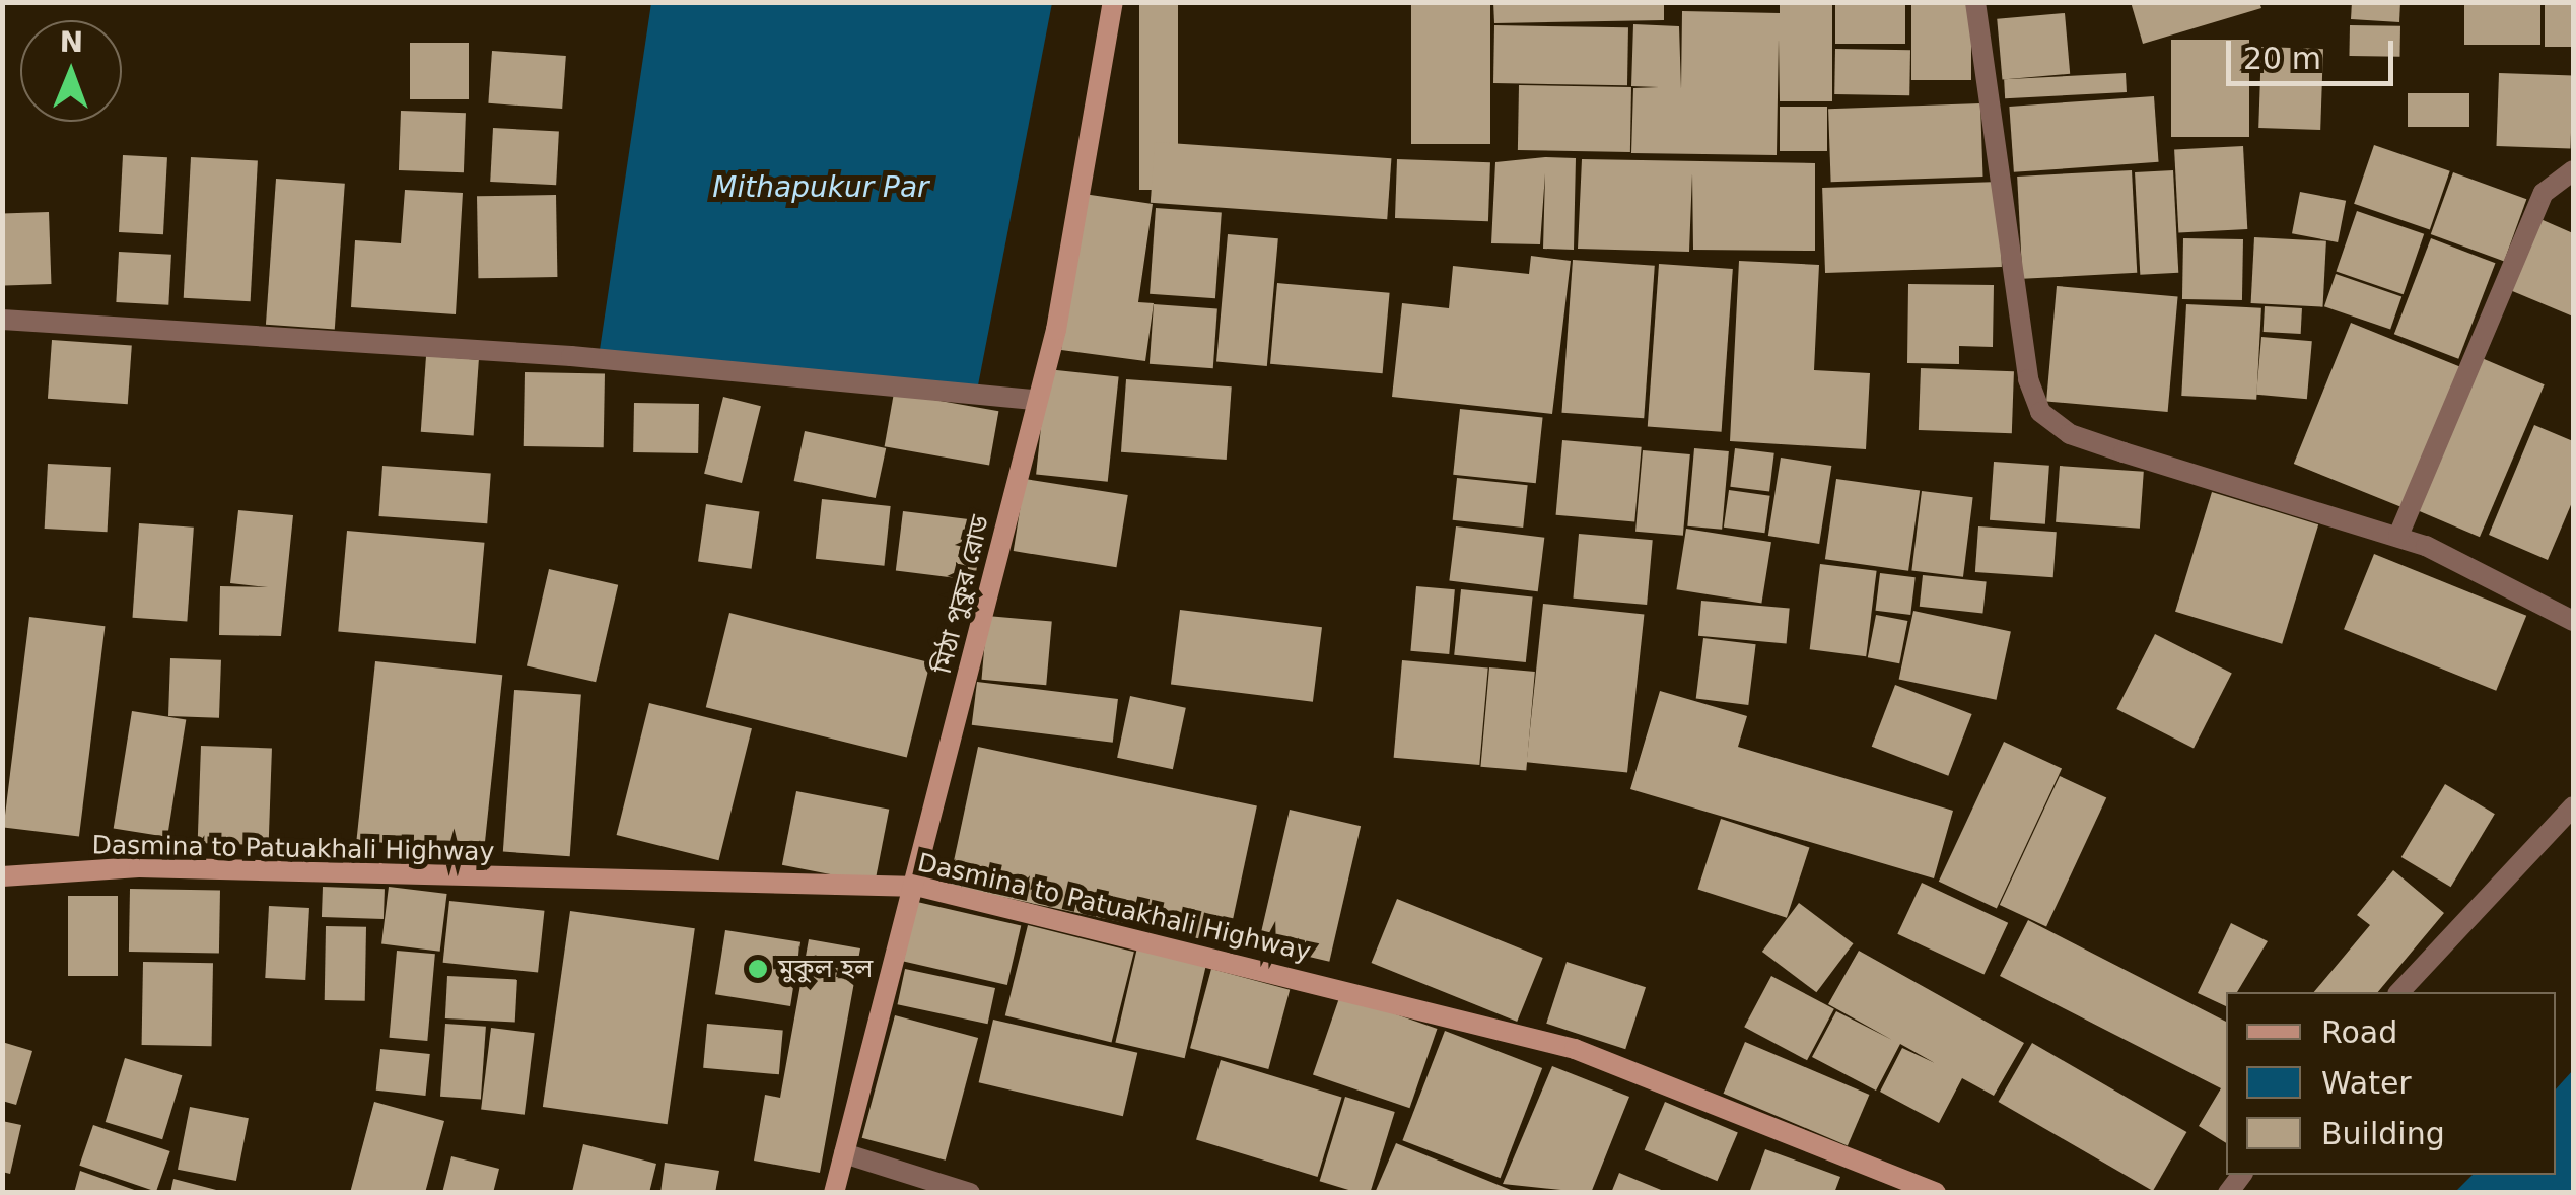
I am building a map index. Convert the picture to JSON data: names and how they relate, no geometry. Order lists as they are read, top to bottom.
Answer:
{
  "streets": {
    "street": ["মিঠা পুকুর রোড", "Dasmina to Patuakhali Highway"]
  },
  "crossings": [
    ["মিঠা পুকুর রোড", "Dasmina to Patuakhali Highway"]
  ],
  "water": ["Mithapukur Par"],
  "places": ["মুকুল হল"],
  "legend": ["Road", "Water", "Building"],
  "scale_bar": "20 m",
  "north": "top"
}
